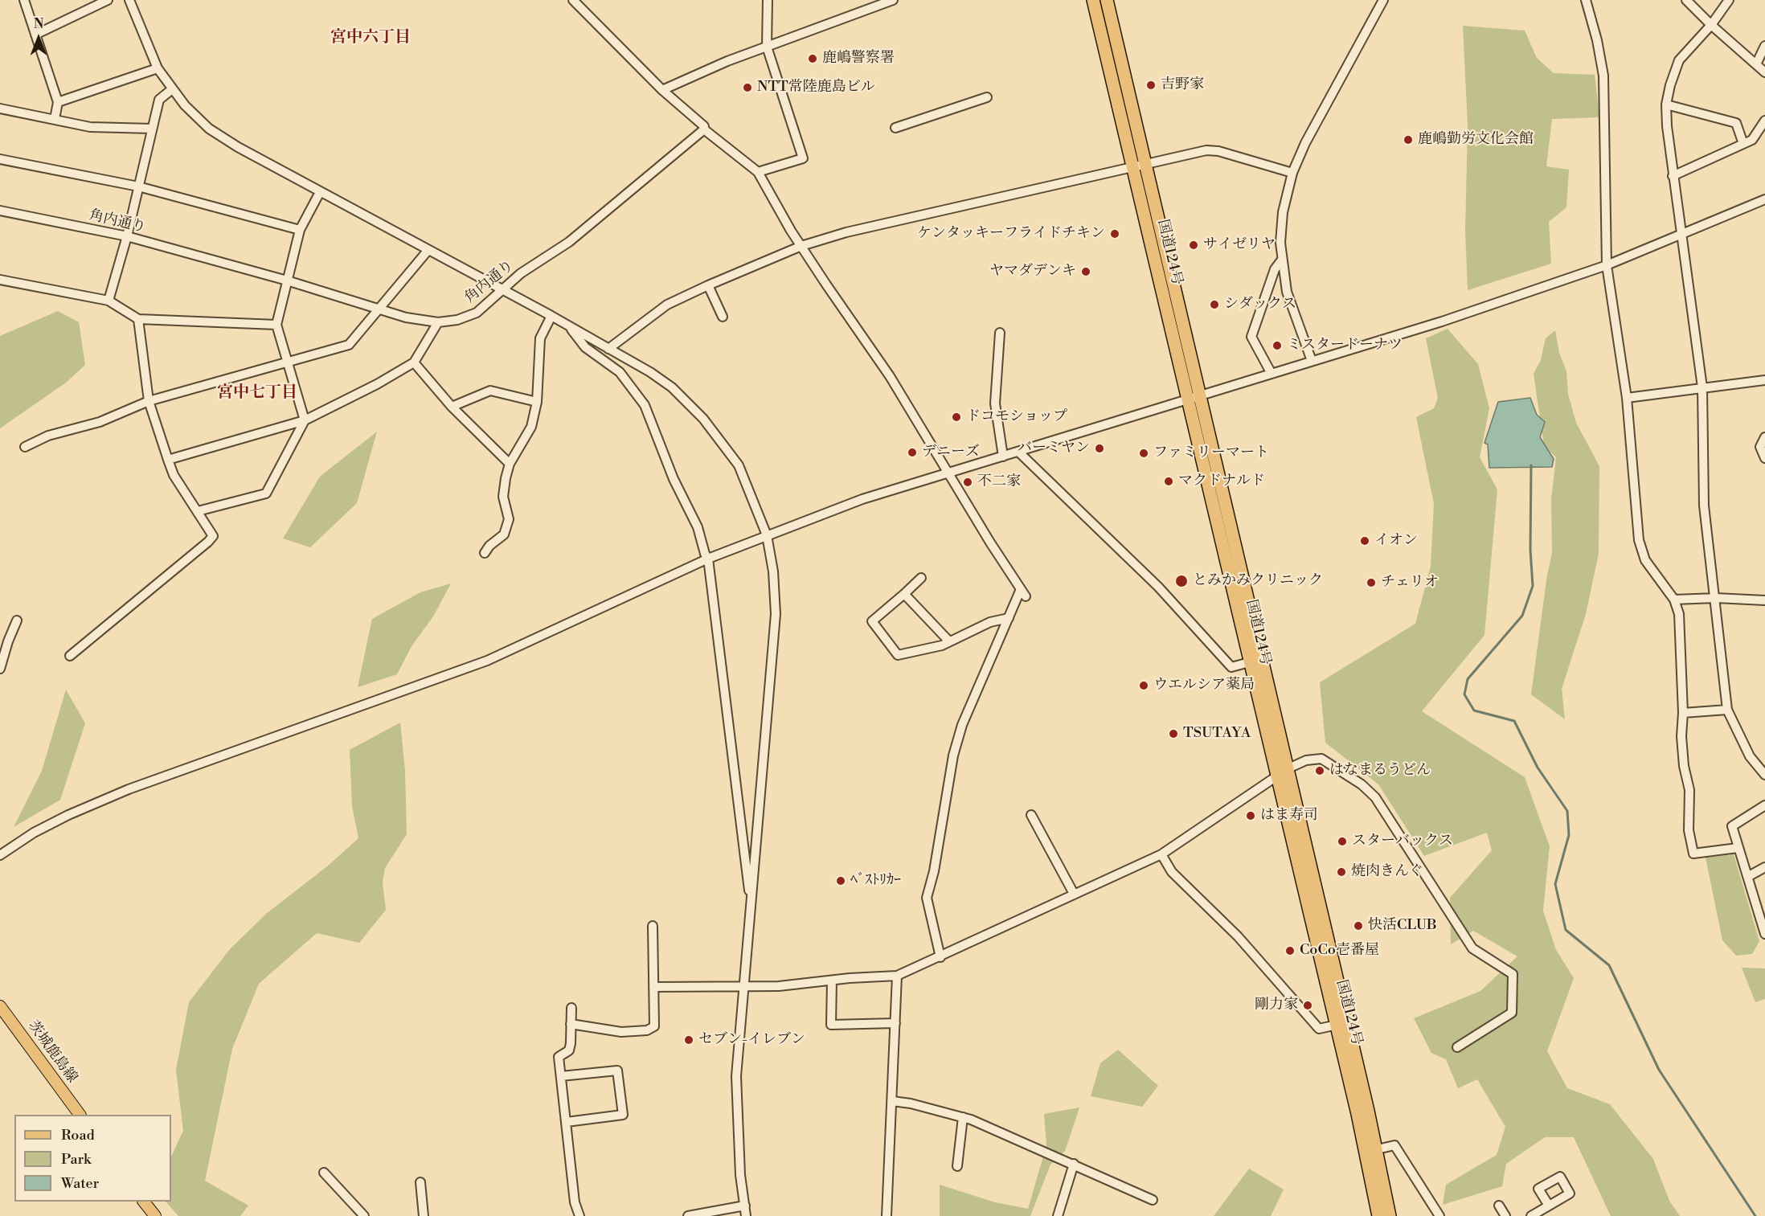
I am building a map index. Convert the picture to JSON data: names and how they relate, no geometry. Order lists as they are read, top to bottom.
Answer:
{
  "streets": {
    "highway": ["国道124号"],
    "main road": ["茨城鹿島線"],
    "street": ["角内通り"]
  },
  "districts": ["宮中六丁目", "宮中七丁目"],
  "places": [
    "鹿嶋警察署",
    "吉野家",
    "NTT常陸鹿島ビル",
    "鹿嶋勤労文化会館",
    "ケンタッキーフライドチキン",
    "サイゼリヤ",
    "ヤマダデンキ",
    "シダックス",
    "ミスタードーナツ",
    "ドコモショップ",
    "バーミヤン",
    "デニーズ",
    "ファミリーマート",
    "マクドナルド",
    "不二家",
    "イオン",
    "とみかみクリニック",
    "チェリオ",
    "ウエルシア薬局",
    "TSUTAYA",
    "はなまるうどん",
    "はま寿司",
    "スターバックス",
    "焼肉きんぐ",
    "ﾍﾞｽﾄﾘｶｰ",
    "快活CLUB",
    "CoCo壱番屋",
    "剛力家",
    "セブン-イレブン"
  ],
  "legend": ["Road", "Park", "Water"],
  "north": "top"
}
